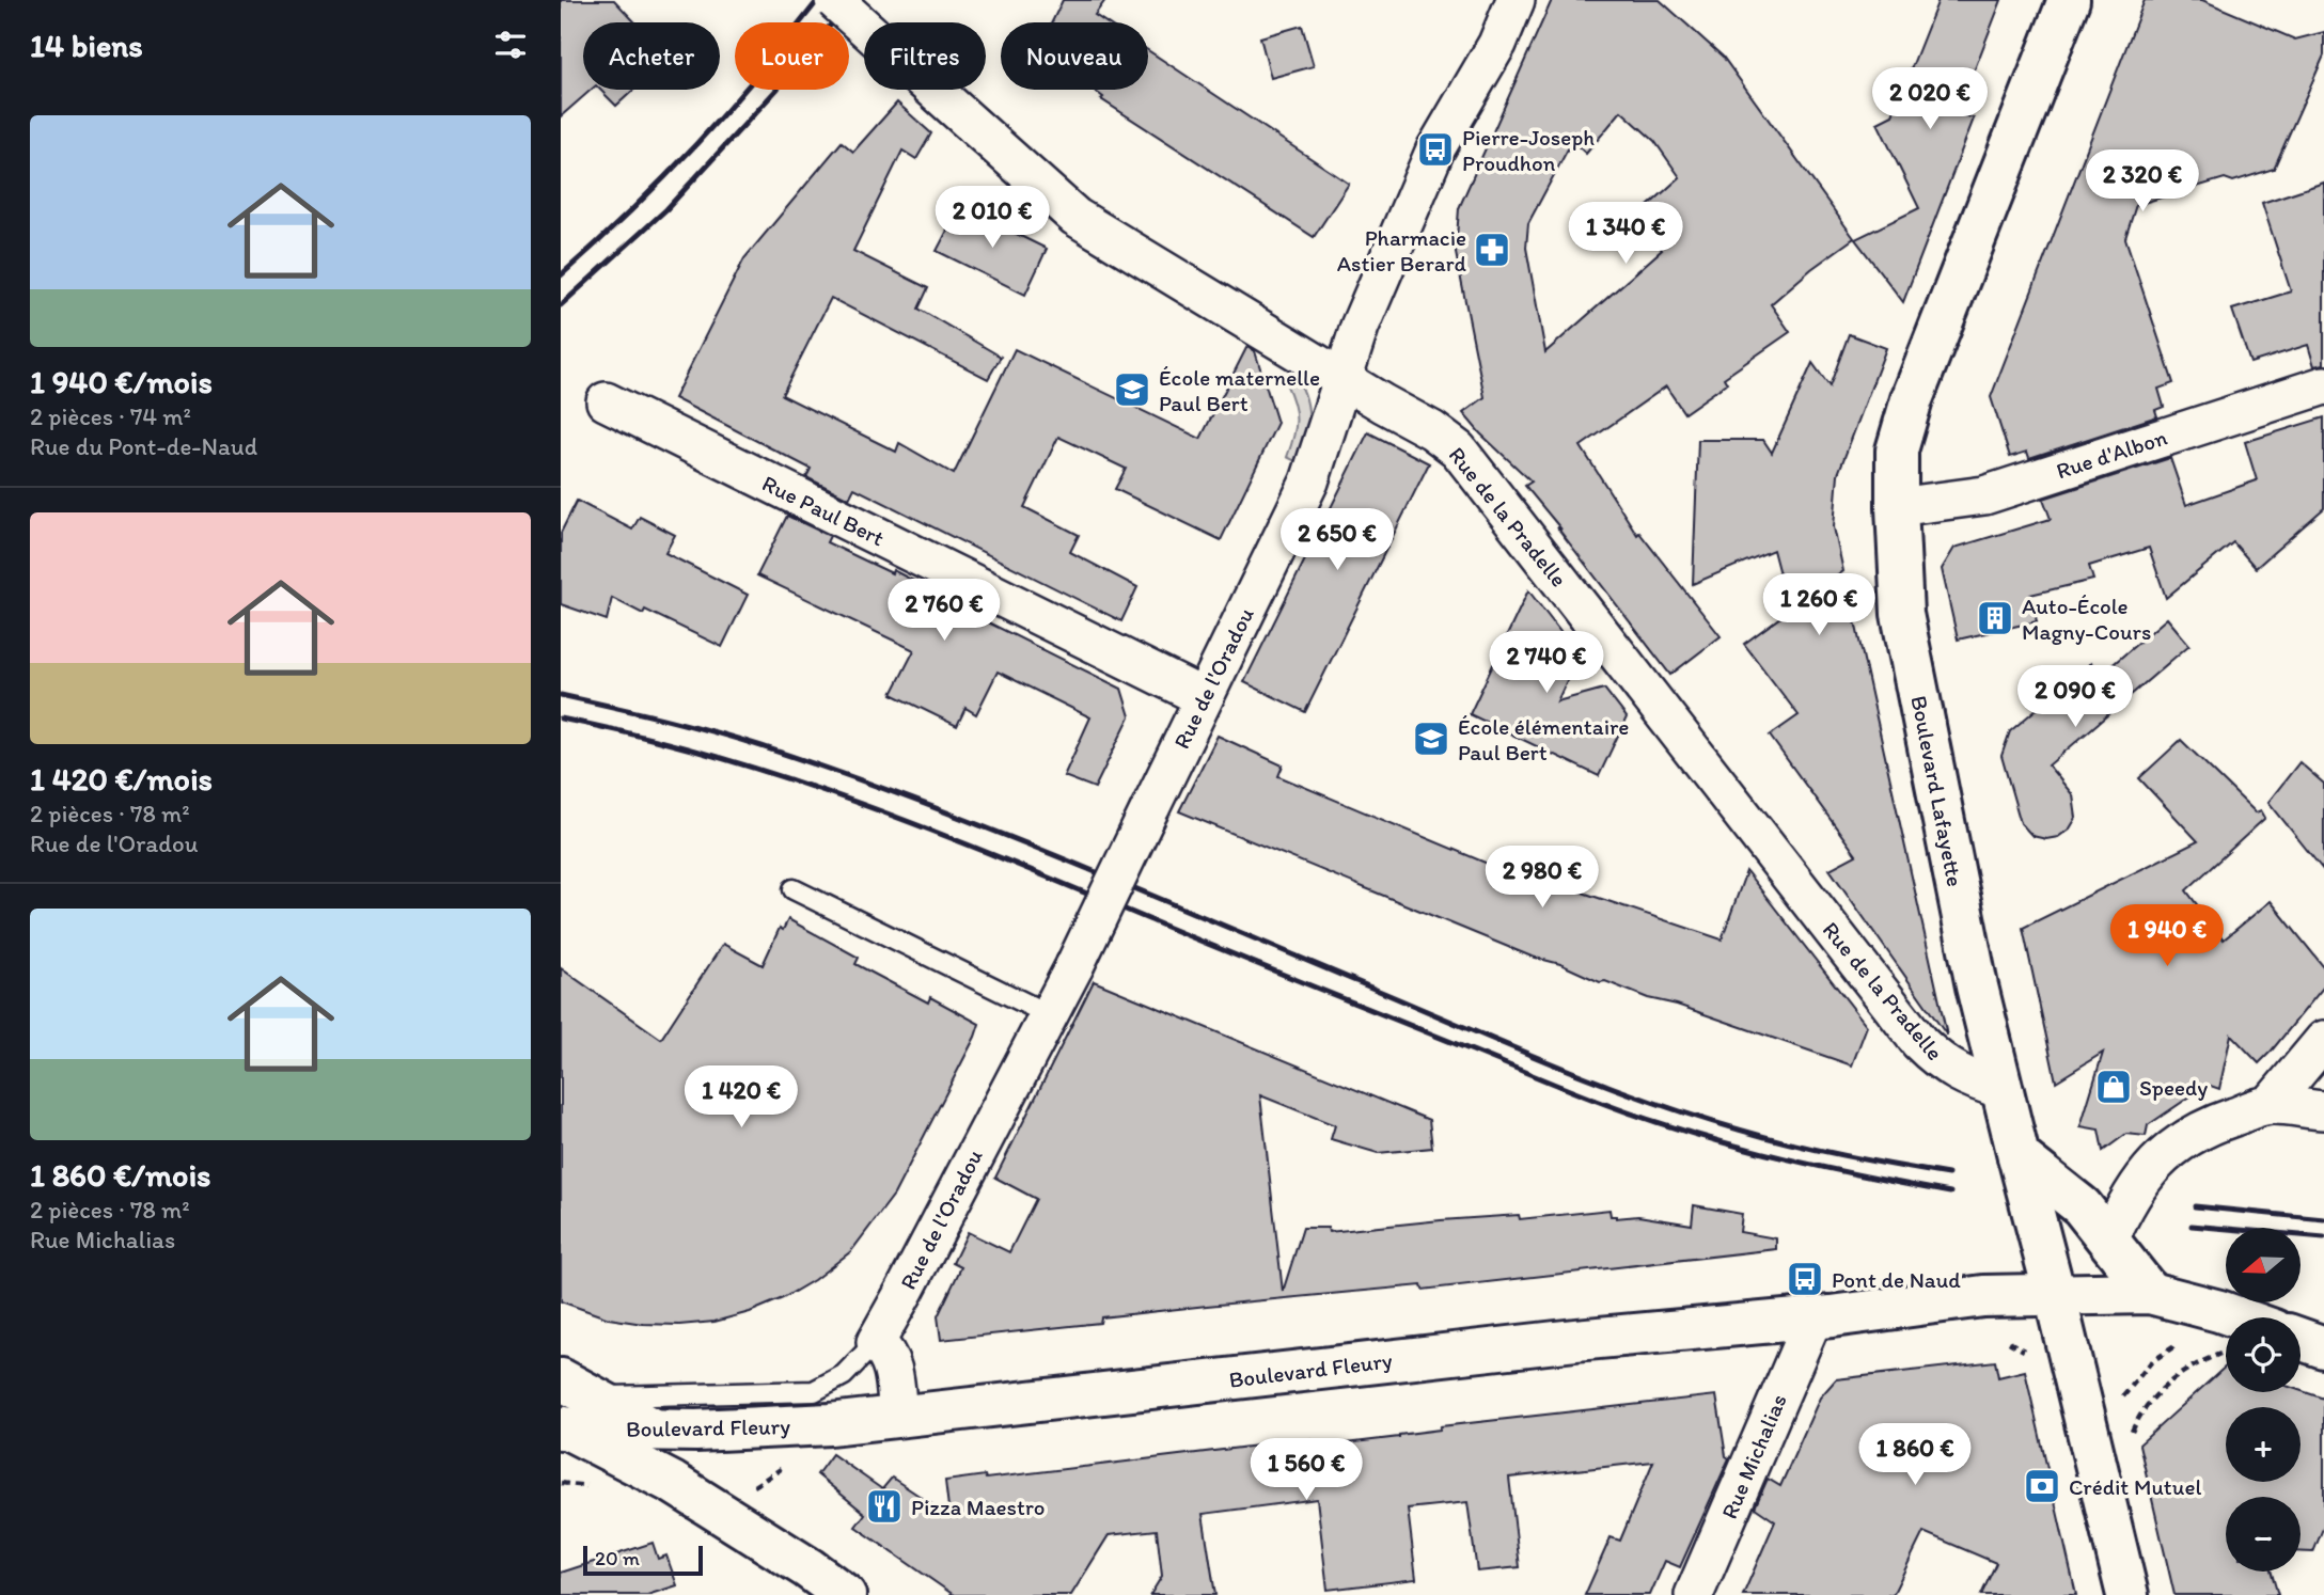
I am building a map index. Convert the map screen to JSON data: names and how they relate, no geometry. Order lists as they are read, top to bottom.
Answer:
{
  "streets": {
    "main road": ["Boulevard Lafayette", "Boulevard Fleury"],
    "street": [
      "Rue d'Albon",
      "Rue Paul Bert",
      "Rue de la Pradelle",
      "Rue de l'Oradou",
      "Rue Michalias"
    ]
  },
  "crossings": [
    ["Rue d'Albon", "Boulevard Lafayette"],
    ["Rue Paul Bert", "Rue de l'Oradou"],
    ["Rue de la Pradelle", "Rue de l'Oradou"],
    ["Rue de la Pradelle", "Boulevard Lafayette"],
    ["Boulevard Lafayette", "Boulevard Fleury"],
    ["Boulevard Fleury", "Rue Michalias"]
  ],
  "places": {
    "bus stop": ["Pierre-Joseph Proudhon", "Pont de Naud"],
    "pharmacy": ["Pharmacie Astier Berard"],
    "school or university": ["École maternelle Paul Bert", "École élémentaire Paul Bert"],
    "building": ["Auto-École Magny-Cours"],
    "shop": ["Speedy"],
    "bank": ["Crédit Mutuel"],
    "restaurant": ["Pizza Maestro"]
  },
  "scale_bar": "20 m",
  "north": "left",
  "page": {
    "heading": "14 biens",
    "chip": [
      "Acheter",
      "Louer",
      "Filtres",
      "Nouveau"
    ],
    "price": [
      "2 020 €",
      "2 320 €",
      "2 010 €",
      "1 340 €",
      "2 650 €",
      "1 260 €",
      "2 760 €",
      "2 740 €",
      "2 090 €",
      "2 980 €",
      "1 940 €",
      "1 420 €",
      "1 860 €",
      "1 560 €"
    ],
    "list": [
      {
        "name": "1 940 €/mois",
        "note": "2 pièces · 74 m² · Rue du Pont-de-Naud"
      },
      {
        "name": "1 420 €/mois",
        "note": "2 pièces · 78 m² · Rue de l'Oradou"
      },
      {
        "name": "1 860 €/mois",
        "note": "2 pièces · 78 m² · Rue Michalias"
      }
    ],
    "map_buttons": ["+", "−"],
    "scale": "20 m"
  }
}
